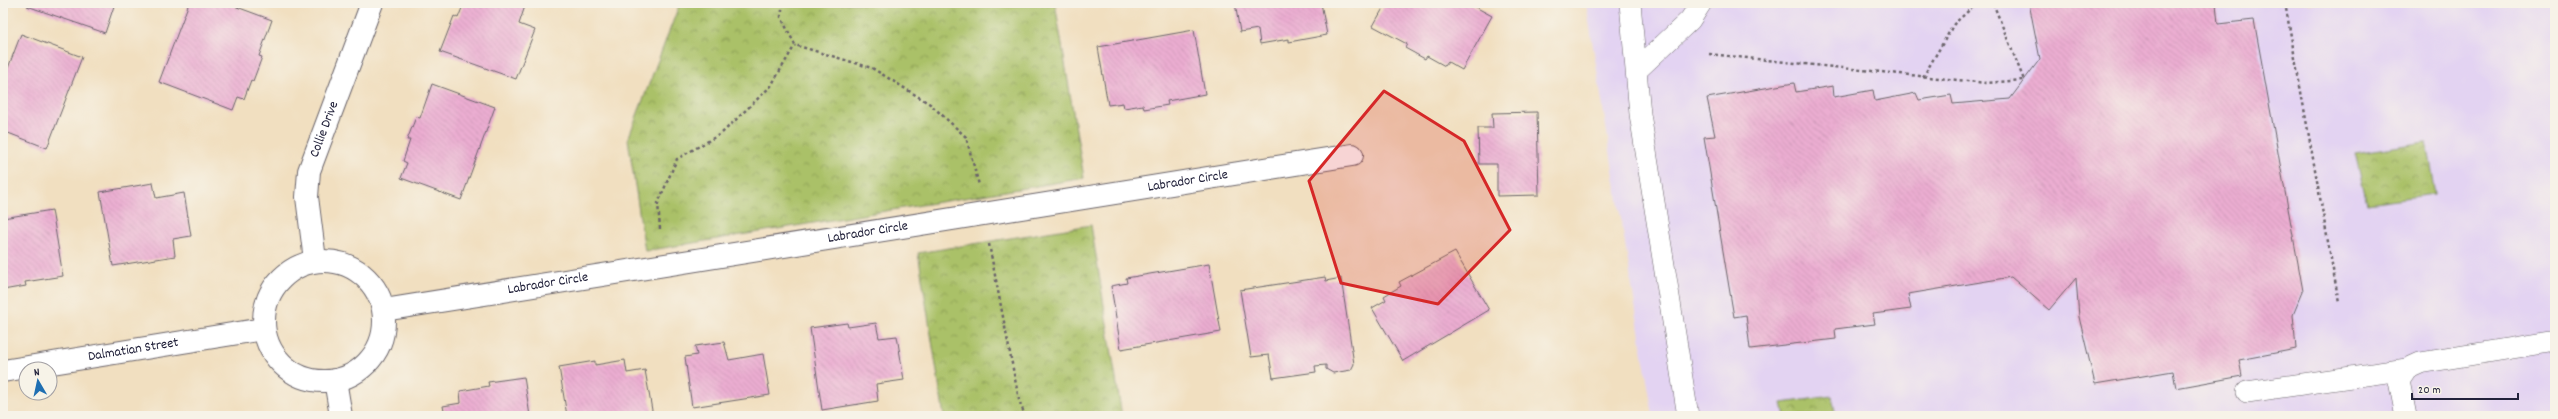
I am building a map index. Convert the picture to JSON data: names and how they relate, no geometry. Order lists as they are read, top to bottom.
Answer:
{
  "streets": {
    "street": ["Collie Drive", "Labrador Circle", "Dalmatian Street"]
  },
  "crossings": [
    ["Collie Drive", "Labrador Circle"],
    ["Collie Drive", "Dalmatian Street"],
    ["Labrador Circle", "Dalmatian Street"]
  ],
  "scale_bar": "20 m",
  "north": "top"
}
